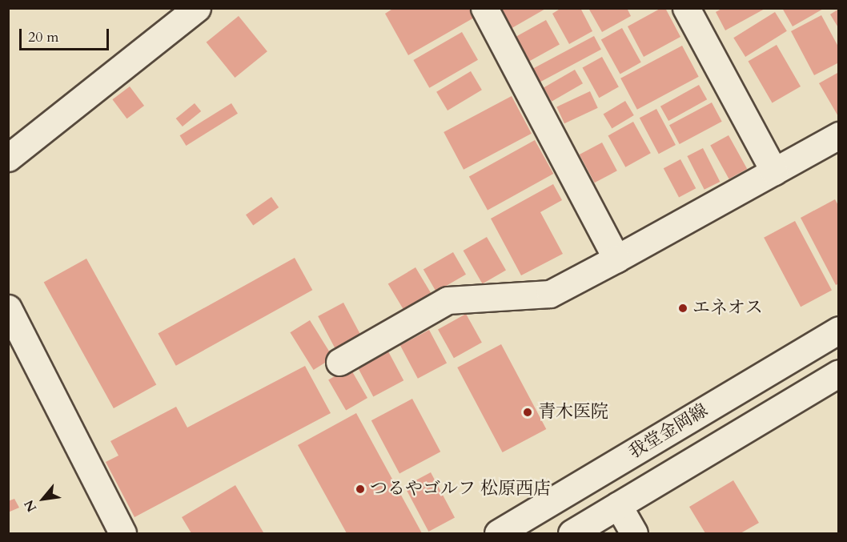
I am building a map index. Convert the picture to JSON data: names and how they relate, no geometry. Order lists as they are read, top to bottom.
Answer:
{
  "streets": {
    "street": ["我堂金岡線"]
  },
  "places": ["エネオス", "青木医院", "つるやゴルフ 松原西店"],
  "scale_bar": "20 m",
  "north": "bottom left"
}
